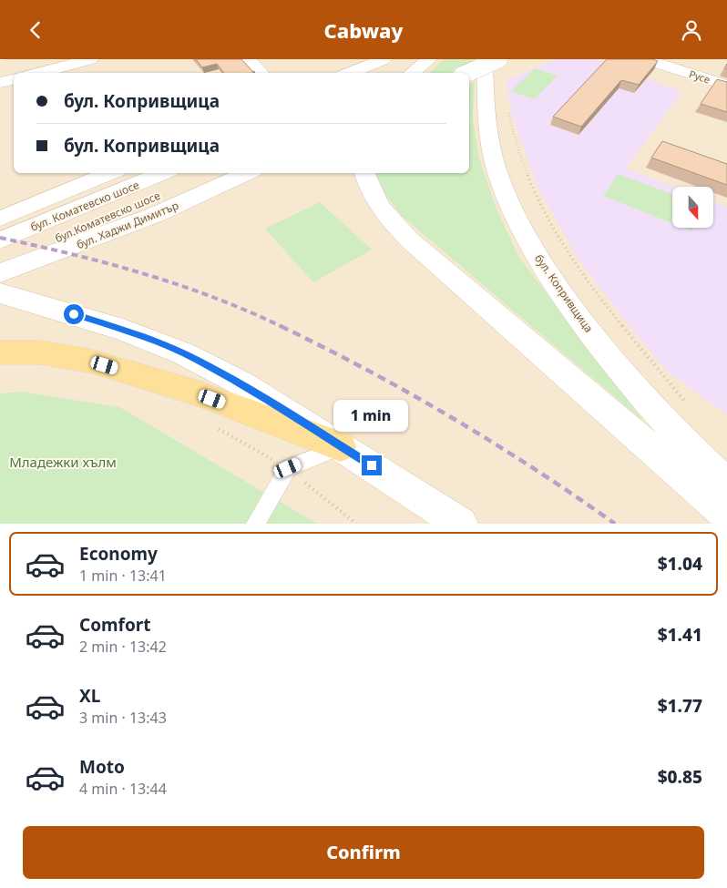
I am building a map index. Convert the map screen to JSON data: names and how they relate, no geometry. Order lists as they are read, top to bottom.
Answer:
{
  "streets": {
    "main road": [
      "Русе",
      "бул. Коматевско шосе",
      "бул.Коматевско шосе",
      "бул. Хаджи Димитър",
      "бул. Копривщица"
    ]
  },
  "parks": ["Младежки хълм"],
  "north": "bottom",
  "page": {
    "header": "Cabway",
    "banner": ["бул. Копривщица", "бул. Копривщица"],
    "bubble": "1 min",
    "list": [
      {
        "name": "Economy",
        "note": "1 min · 13:41",
        "value": "$1.04"
      },
      {
        "name": "Comfort",
        "note": "2 min · 13:42",
        "value": "$1.41"
      },
      {
        "name": "XL",
        "note": "3 min · 13:43",
        "value": "$1.77"
      },
      {
        "name": "Moto",
        "note": "4 min · 13:44",
        "value": "$0.85"
      }
    ],
    "buttons": "Confirm"
  }
}
